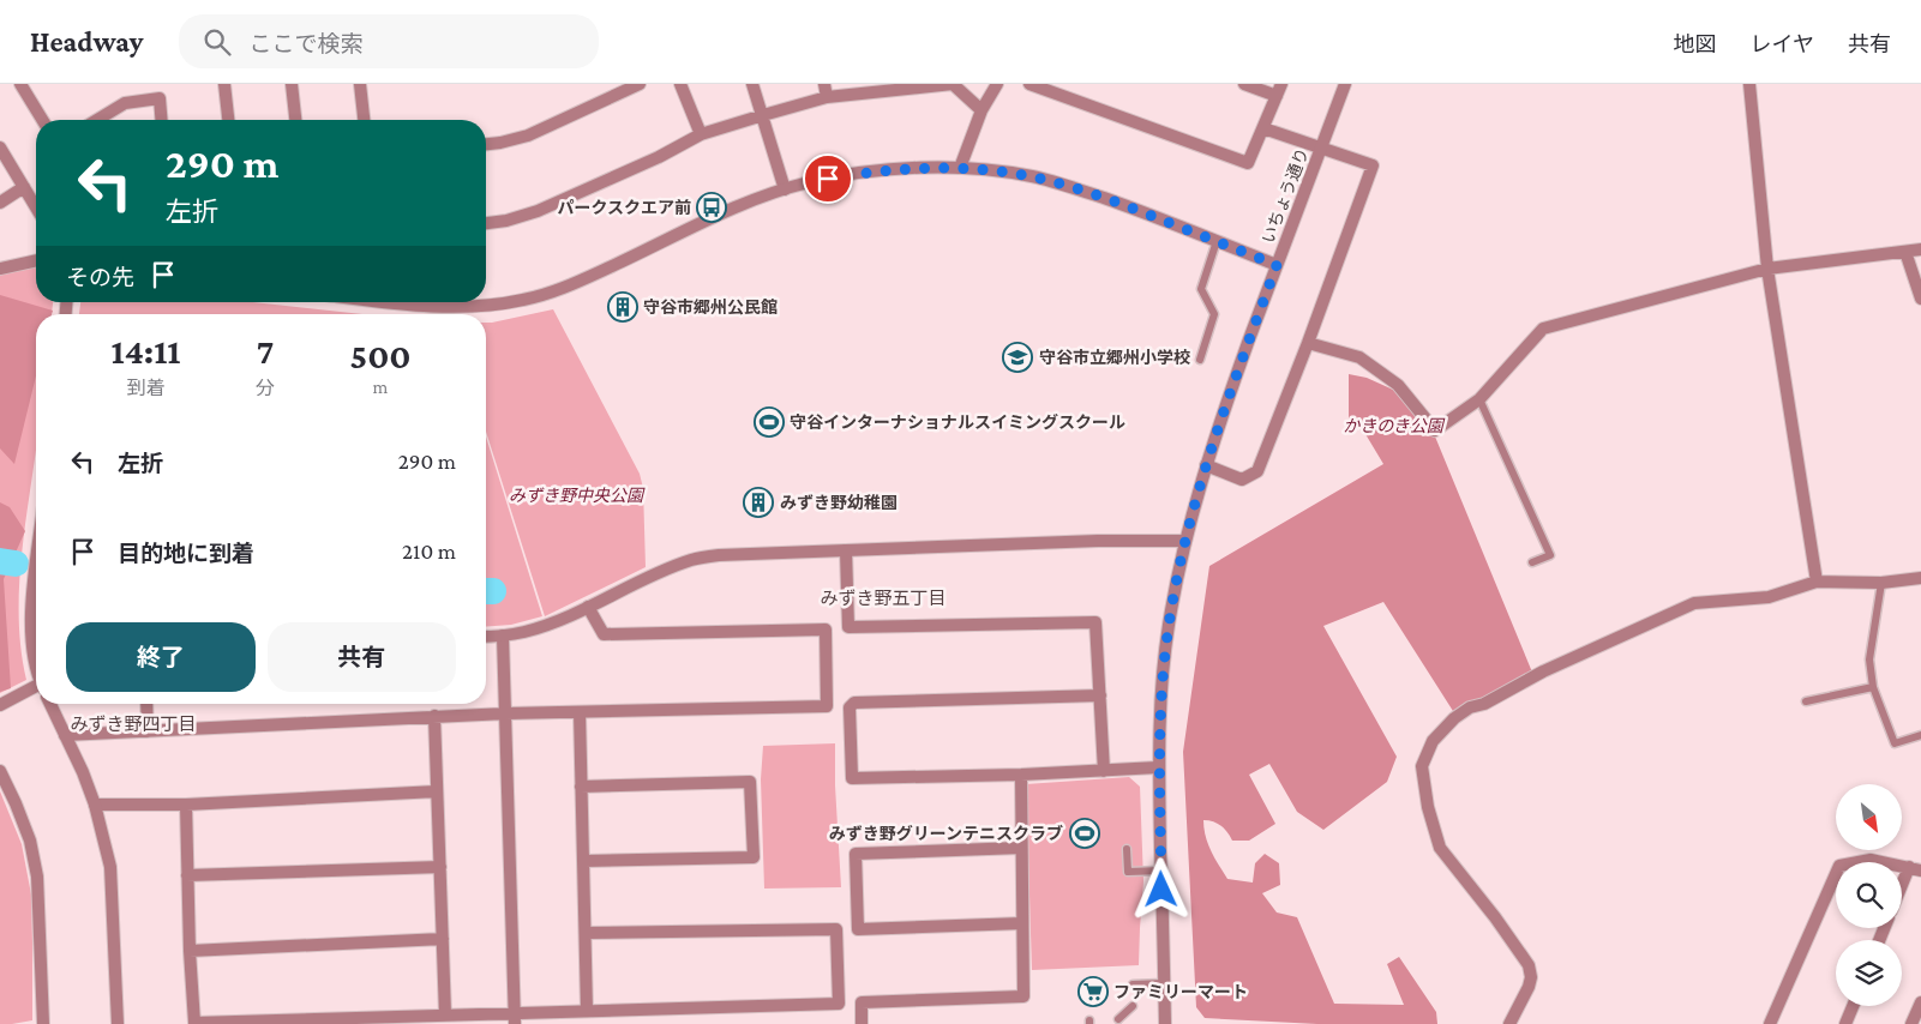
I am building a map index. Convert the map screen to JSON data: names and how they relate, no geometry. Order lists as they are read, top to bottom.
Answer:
{
  "streets": {
    "street": ["いちょう通り"]
  },
  "districts": ["みずき野五丁目", "みずき野四丁目"],
  "parks": ["かきのき公園", "みずき野中央公園"],
  "places": {
    "bus stop": ["パークスクエア前"],
    "building": ["守谷市郷州公民館", "みずき野幼稚園"],
    "school or university": ["守谷市立郷州小学校"],
    "sports": ["守谷インターナショナルスイミングスクール", "みずき野グリーンテニスクラブ"],
    "supermarket": ["ファミリーマート"]
  },
  "north": "bottom right",
  "page": {
    "header": "Headway",
    "search": "ここで検索",
    "nav": ["地図", "レイヤ", "共有"],
    "turn": ["290 m", "左折"],
    "then": "その先",
    "eta": [
      "14:11",
      "到着",
      "7",
      "分",
      "500",
      "m"
    ],
    "list": [
      {
        "name": "左折",
        "value": "290 m"
      },
      {
        "name": "目的地に到着",
        "value": "210 m"
      }
    ],
    "buttons": ["終了", "共有"]
  }
}
